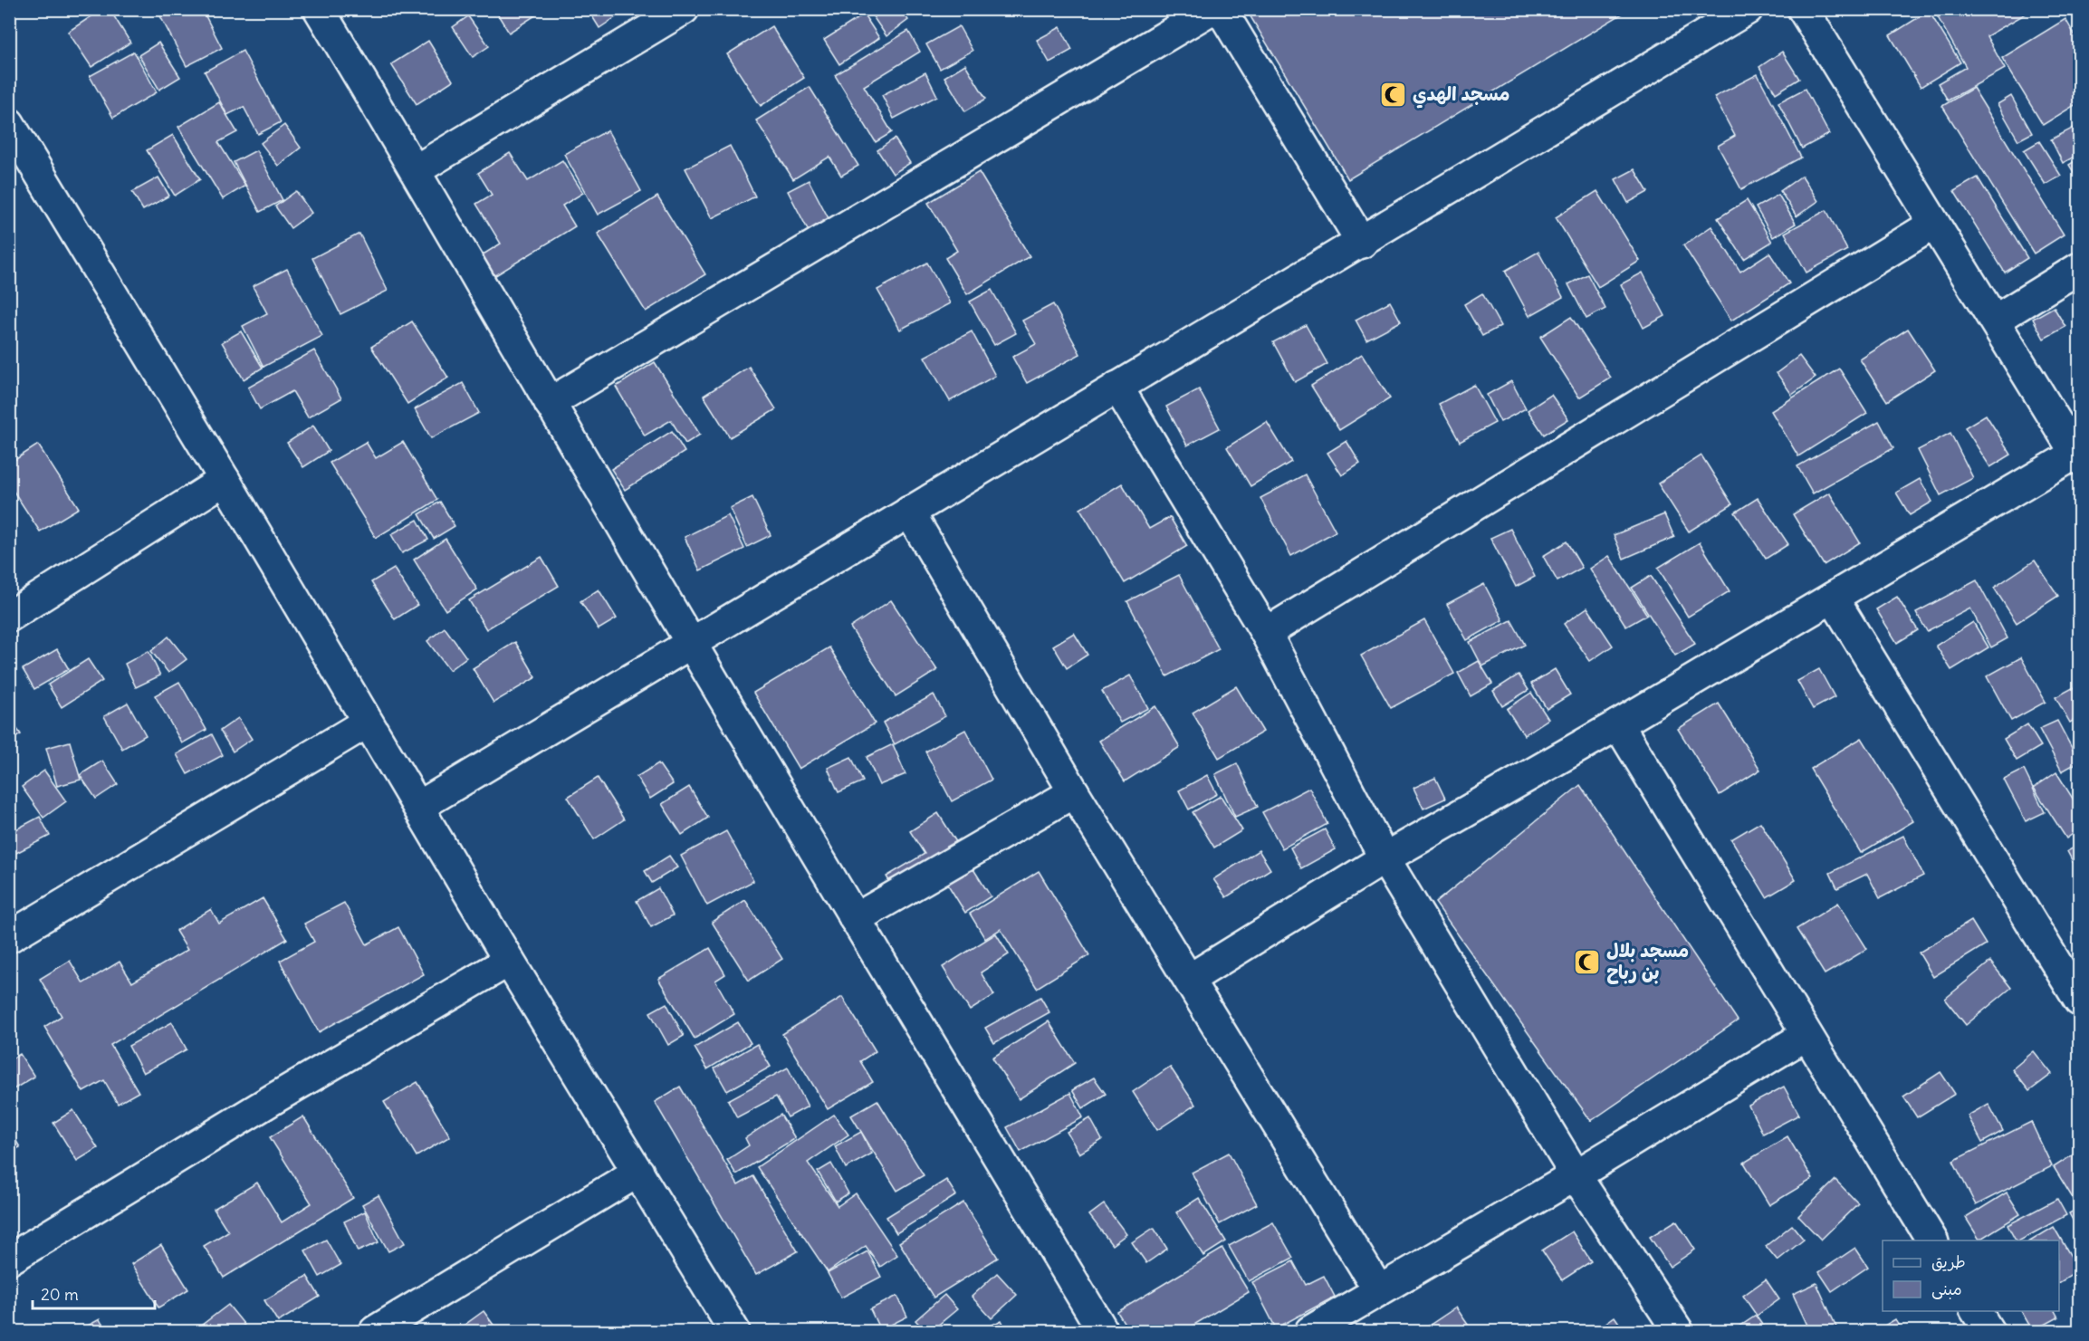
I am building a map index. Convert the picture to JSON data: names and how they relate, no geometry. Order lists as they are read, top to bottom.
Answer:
{
  "places": {
    "mosque": ["مسجد الهدي", "مسجد بلال بن رباح"]
  },
  "legend": ["طريق", "مبنى"],
  "scale_bar": "20 m"
}
